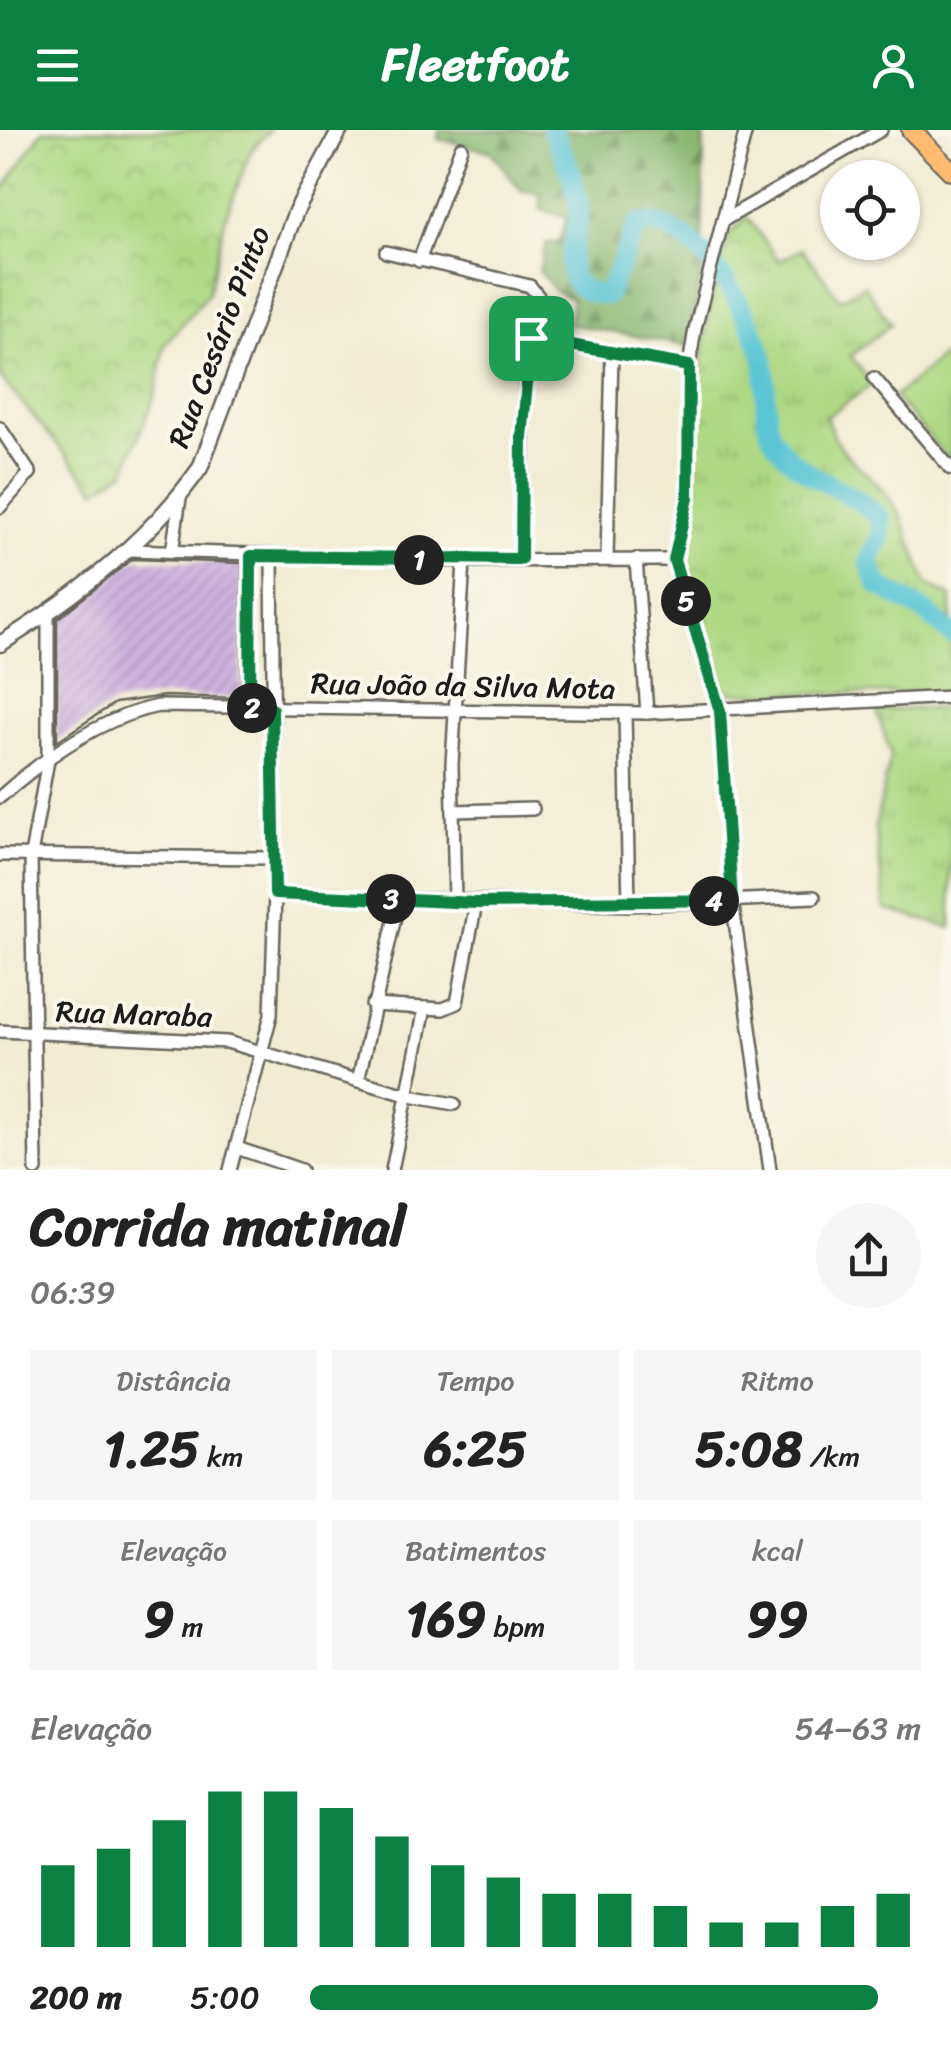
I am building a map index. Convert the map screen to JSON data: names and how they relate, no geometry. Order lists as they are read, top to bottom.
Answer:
{
  "streets": {
    "street": ["Rua Cesário Pinto", "Rua João da Silva Mota", "Rua Maraba"]
  },
  "page": {
    "header": "Fleetfoot",
    "pins": [
      "1",
      "5",
      "2",
      "3",
      "4"
    ],
    "heading": ["Corrida matinal", "06:39"],
    "stats": [
      ["Distância", "1.25 km"],
      ["Tempo", "6:25"],
      ["Ritmo", "5:08 /km"],
      ["Elevação", "9 m"],
      ["Batimentos", "169 bpm"],
      ["kcal", "99"]
    ],
    "chart": ["Elevação", "54–63 m"],
    "list": [
      {
        "name": "200 m",
        "note": "5:00"
      }
    ]
  }
}
